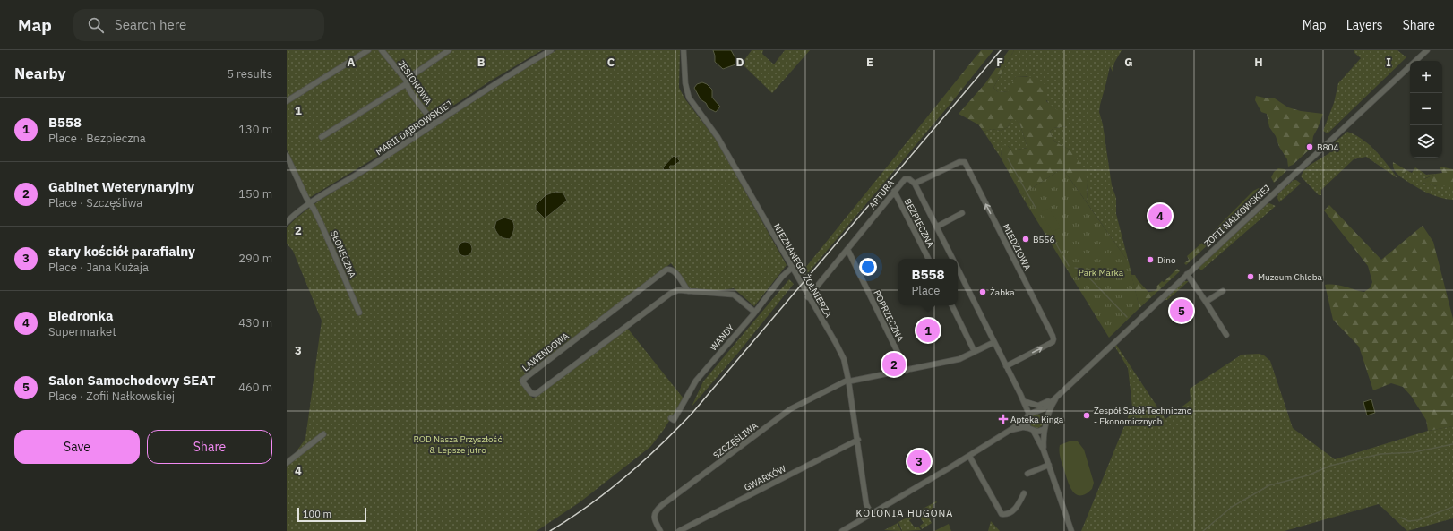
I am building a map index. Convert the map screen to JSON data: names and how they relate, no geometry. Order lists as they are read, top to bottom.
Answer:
{
  "streets": {
    "street": [
      "JESIONOWA",
      "MARII DĄBROWSKIEJ",
      "ARTURA",
      "ZOFII NAŁKOWSKIEJ",
      "BEZPIECZNA",
      "MIEDZIOWA",
      "SŁONECZNA",
      "NIEZNANEGO ŻOŁNIERZA",
      "POPRZECZNA",
      "WANDY",
      "LAWENDOWA",
      "SZCZĘŚLIWA",
      "GWARKÓW"
    ]
  },
  "crossings": [
    ["JESIONOWA", "MARII DĄBROWSKIEJ"],
    ["MARII DĄBROWSKIEJ", "SŁONECZNA"],
    ["ARTURA", "BEZPIECZNA"],
    ["ARTURA", "MIEDZIOWA"],
    ["ARTURA", "NIEZNANEGO ŻOŁNIERZA"],
    ["ARTURA", "POPRZECZNA"],
    ["NIEZNANEGO ŻOŁNIERZA", "WANDY"],
    ["NIEZNANEGO ŻOŁNIERZA", "SZCZĘŚLIWA"],
    ["NIEZNANEGO ŻOŁNIERZA", "GWARKÓW"],
    ["POPRZECZNA", "SZCZĘŚLIWA"],
    ["WANDY", "LAWENDOWA"]
  ],
  "districts": ["KOLONIA HUGONA"],
  "parks": ["Park Marka", "ROD Nasza Przyszłość & Lepsze jutro"],
  "places": {
    "other": [
      "B804",
      "B556",
      "Dino",
      "Muzeum Chleba",
      "Żabka",
      "Zespół Szkół Techniczno - Ekonomicznych"
    ],
    "health": ["Apteka Kinga"]
  },
  "scale_bar": "100 m",
  "page": {
    "header": "Map",
    "search": "Search here",
    "nav": ["Map", "Layers", "Share"],
    "heading": ["Nearby", "5 results"],
    "map_buttons": ["+", "−"],
    "list": [
      {
        "mark": "1",
        "name": "B558",
        "note": "Place · Bezpieczna",
        "value": "130 m"
      },
      {
        "mark": "2",
        "name": "Gabinet Weterynaryjny",
        "note": "Place · Szczęśliwa",
        "value": "150 m"
      },
      {
        "mark": "3",
        "name": "stary kościół parafialny",
        "note": "Place · Jana Kużaja",
        "value": "290 m"
      },
      {
        "mark": "4",
        "name": "Biedronka",
        "note": "Supermarket",
        "value": "430 m"
      },
      {
        "mark": "5",
        "name": "Salon Samochodowy SEAT",
        "note": "Place · Zofii Nałkowskiej",
        "value": "460 m"
      }
    ],
    "pins": [
      "4",
      "5",
      "1",
      "2",
      "3"
    ],
    "popup": ["B558", "Place"],
    "buttons": ["Save", "Share"],
    "scale": "100 m"
  },
  "grid": {
    "columns": [
      "A",
      "B",
      "C",
      "D",
      "E",
      "F",
      "G",
      "H",
      "I"
    ],
    "rows": [
      "1",
      "2",
      "3",
      "4"
    ]
  }
}
